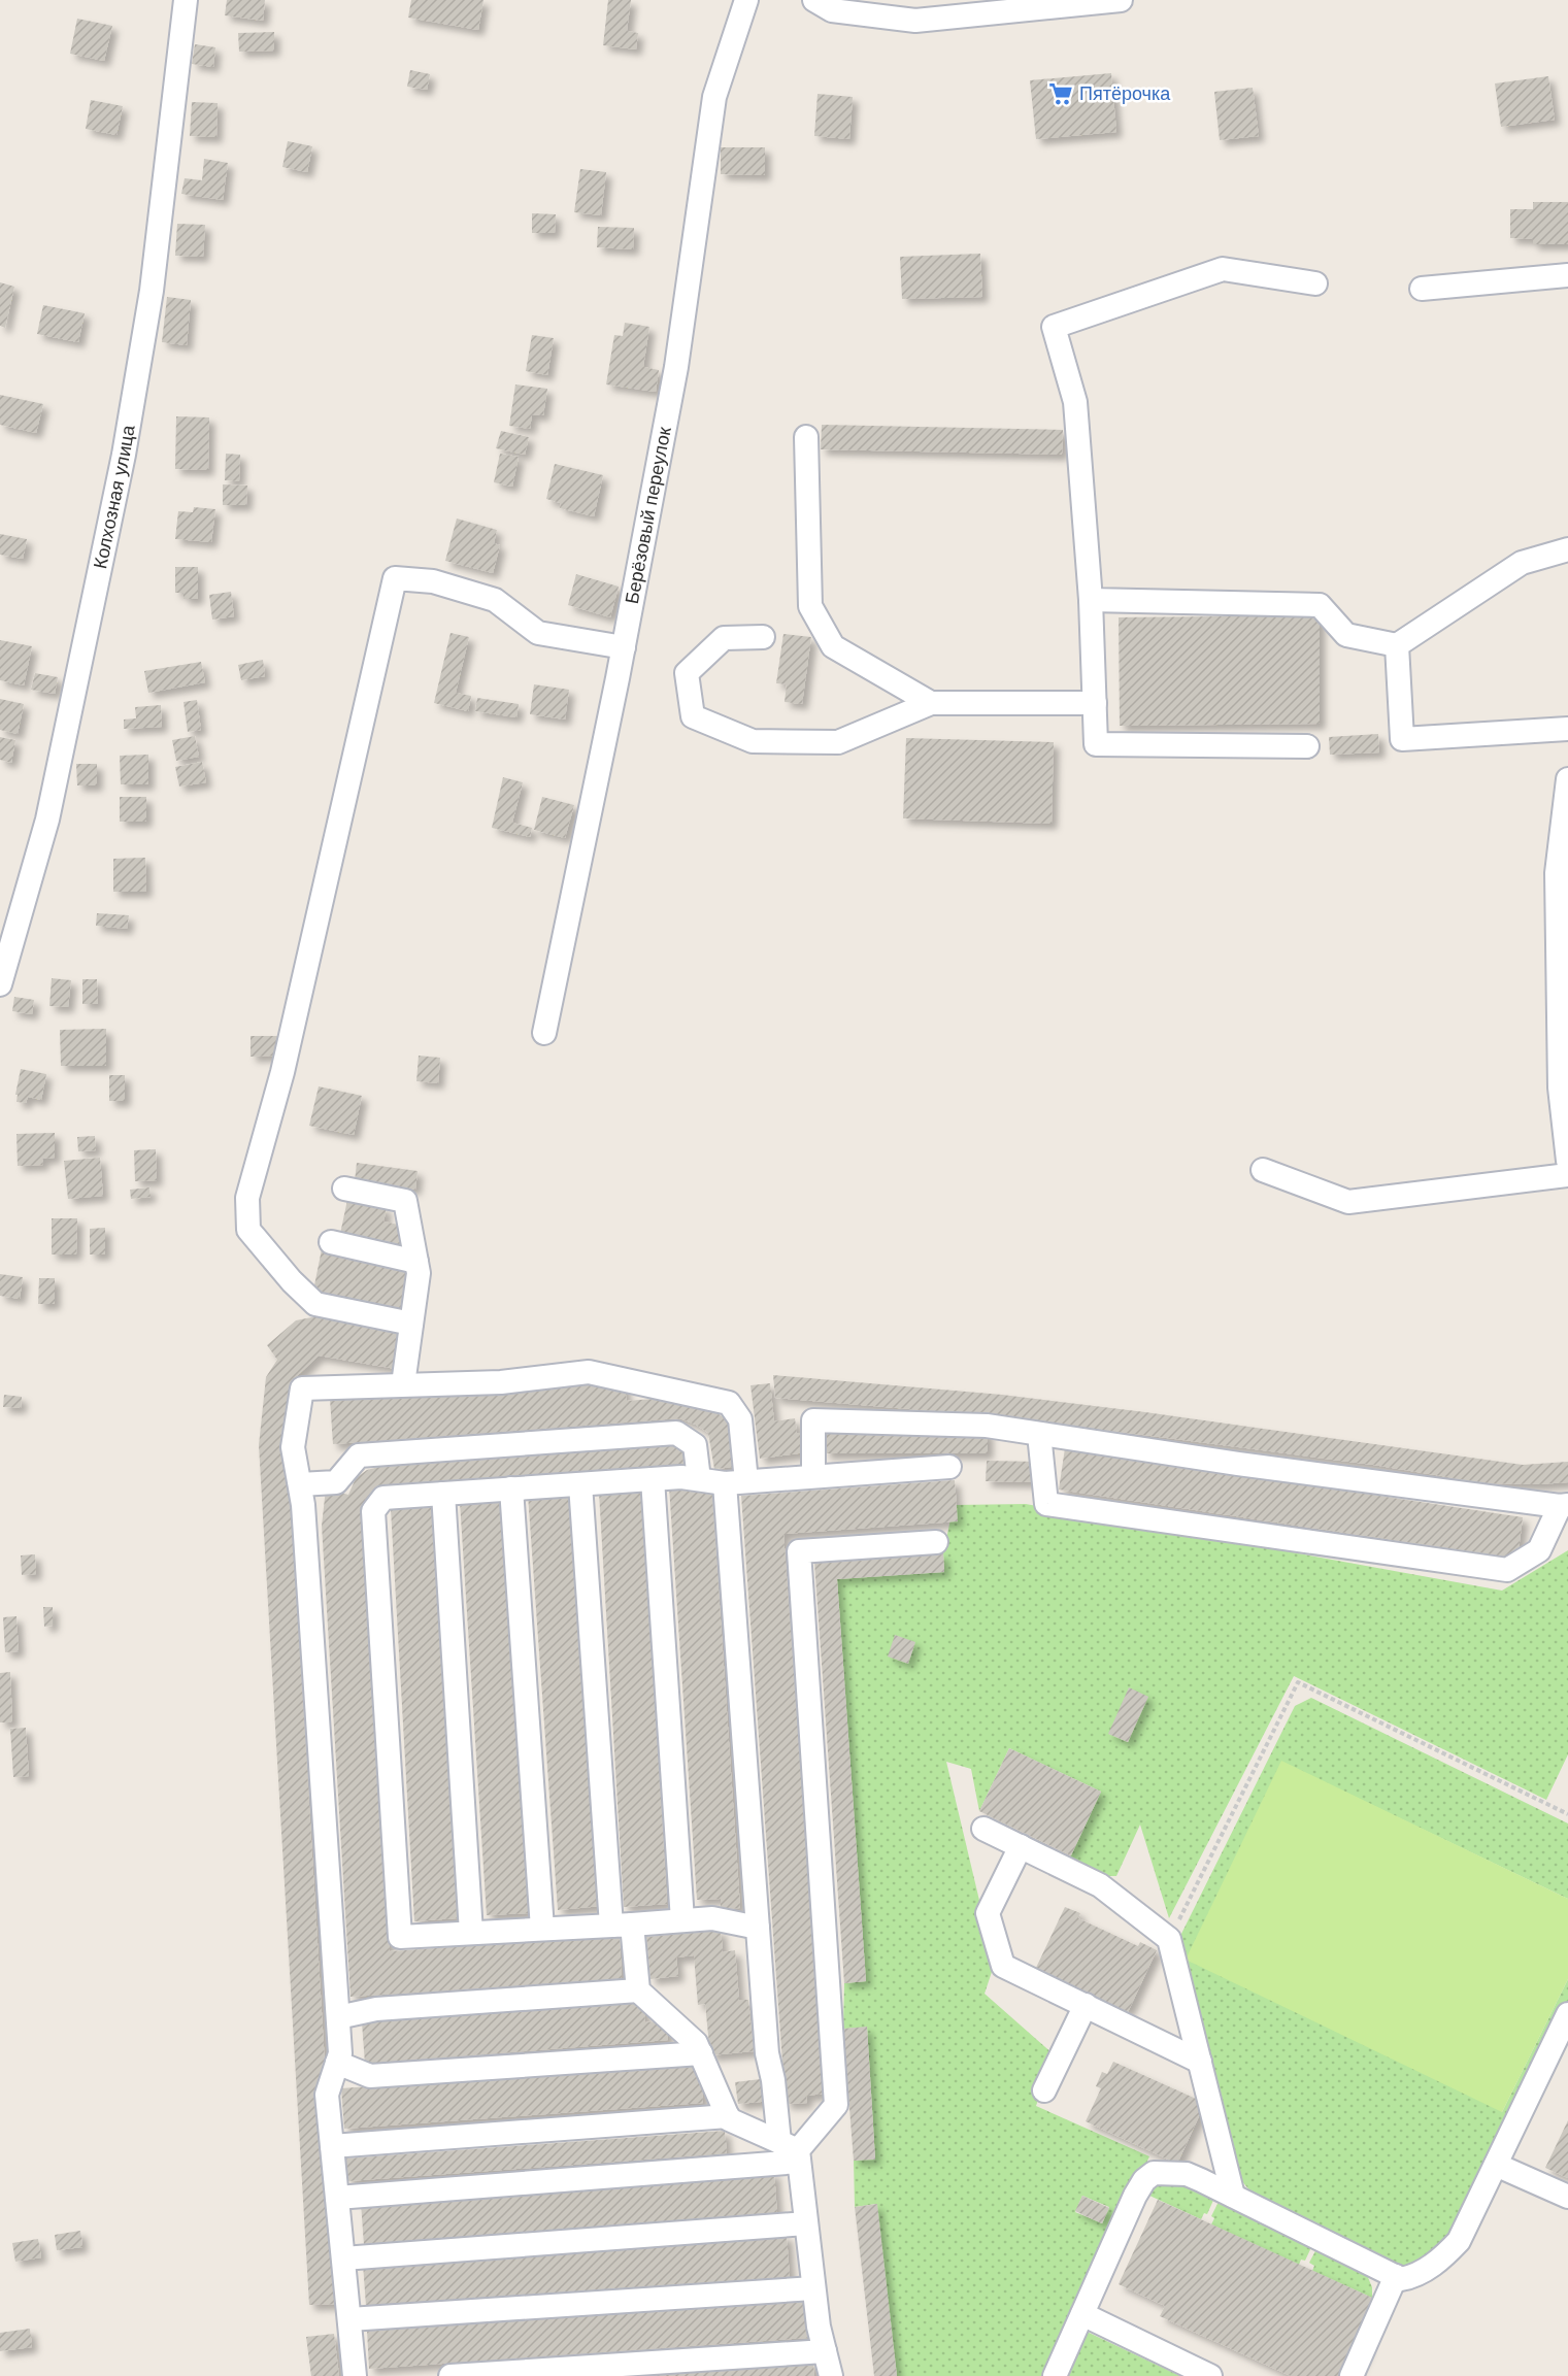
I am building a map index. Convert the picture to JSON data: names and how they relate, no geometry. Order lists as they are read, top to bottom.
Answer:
{
  "streets": {
    "street": ["Колхозная улица", "Берёзовый переулок"]
  },
  "places": {
    "supermarket": ["Пятёрочка"]
  }
}
